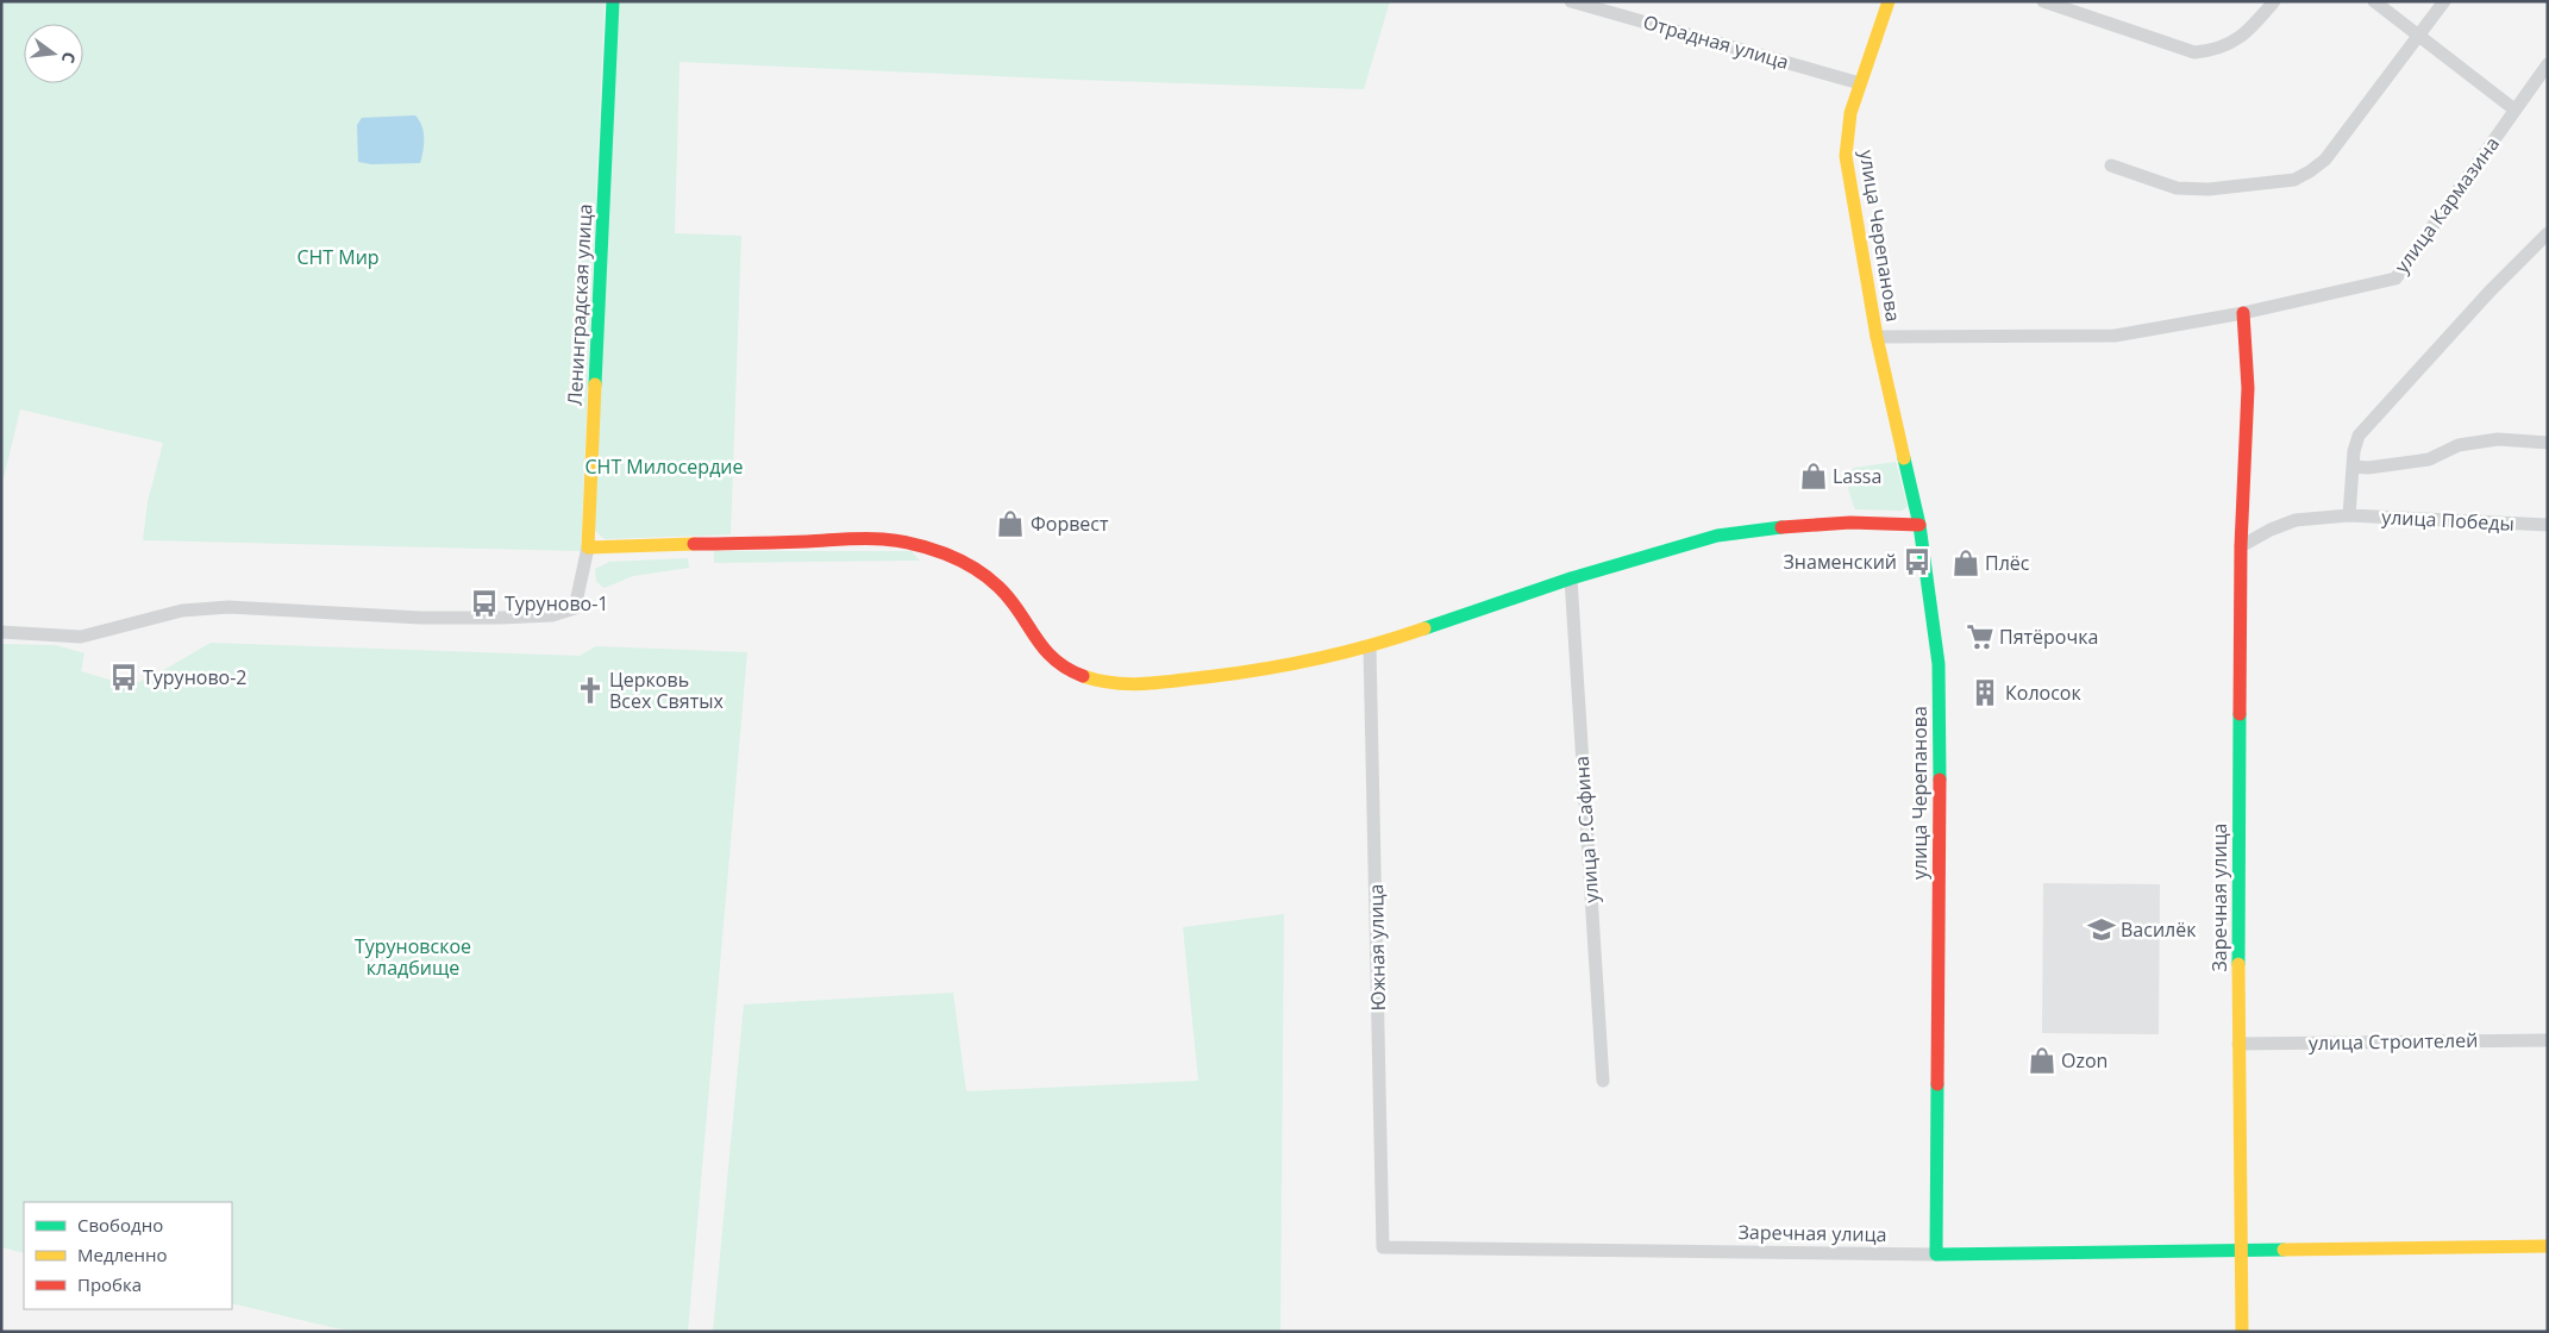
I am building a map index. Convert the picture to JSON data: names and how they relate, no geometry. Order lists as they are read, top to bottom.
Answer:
{
  "streets": {
    "street": [
      "Отрадная улица",
      "улица Кармазина",
      "улица Черепанова",
      "Ленинградская улица",
      "улица Победы",
      "улица Р.Сафина",
      "Заречная улица",
      "Южная улица",
      "улица Строителей"
    ]
  },
  "crossings": [
    ["Отрадная улица", "улица Черепанова"],
    ["улица Кармазина", "улица Черепанова"],
    ["улица Кармазина", "Заречная улица"],
    ["улица Черепанова", "Заречная улица"],
    ["улица Победы", "Заречная улица"],
    ["Заречная улица", "Южная улица"],
    ["Заречная улица", "улица Строителей"]
  ],
  "parks": ["СНТ Мир", "СНТ Милосердие", "Туруновское кладбище"],
  "places": {
    "shop": [
      "Lassa",
      "Форвест",
      "Плёс",
      "Ozon"
    ],
    "bus stop": ["Знаменский", "Туруново-1", "Туруново-2"],
    "supermarket": ["Пятёрочка"],
    "church": ["Церковь Всех Святых"],
    "building": ["Колосок"],
    "school or university": ["Василёк"]
  },
  "legend": ["Свободно", "Медленно", "Пробка"],
  "north": "right"
}
